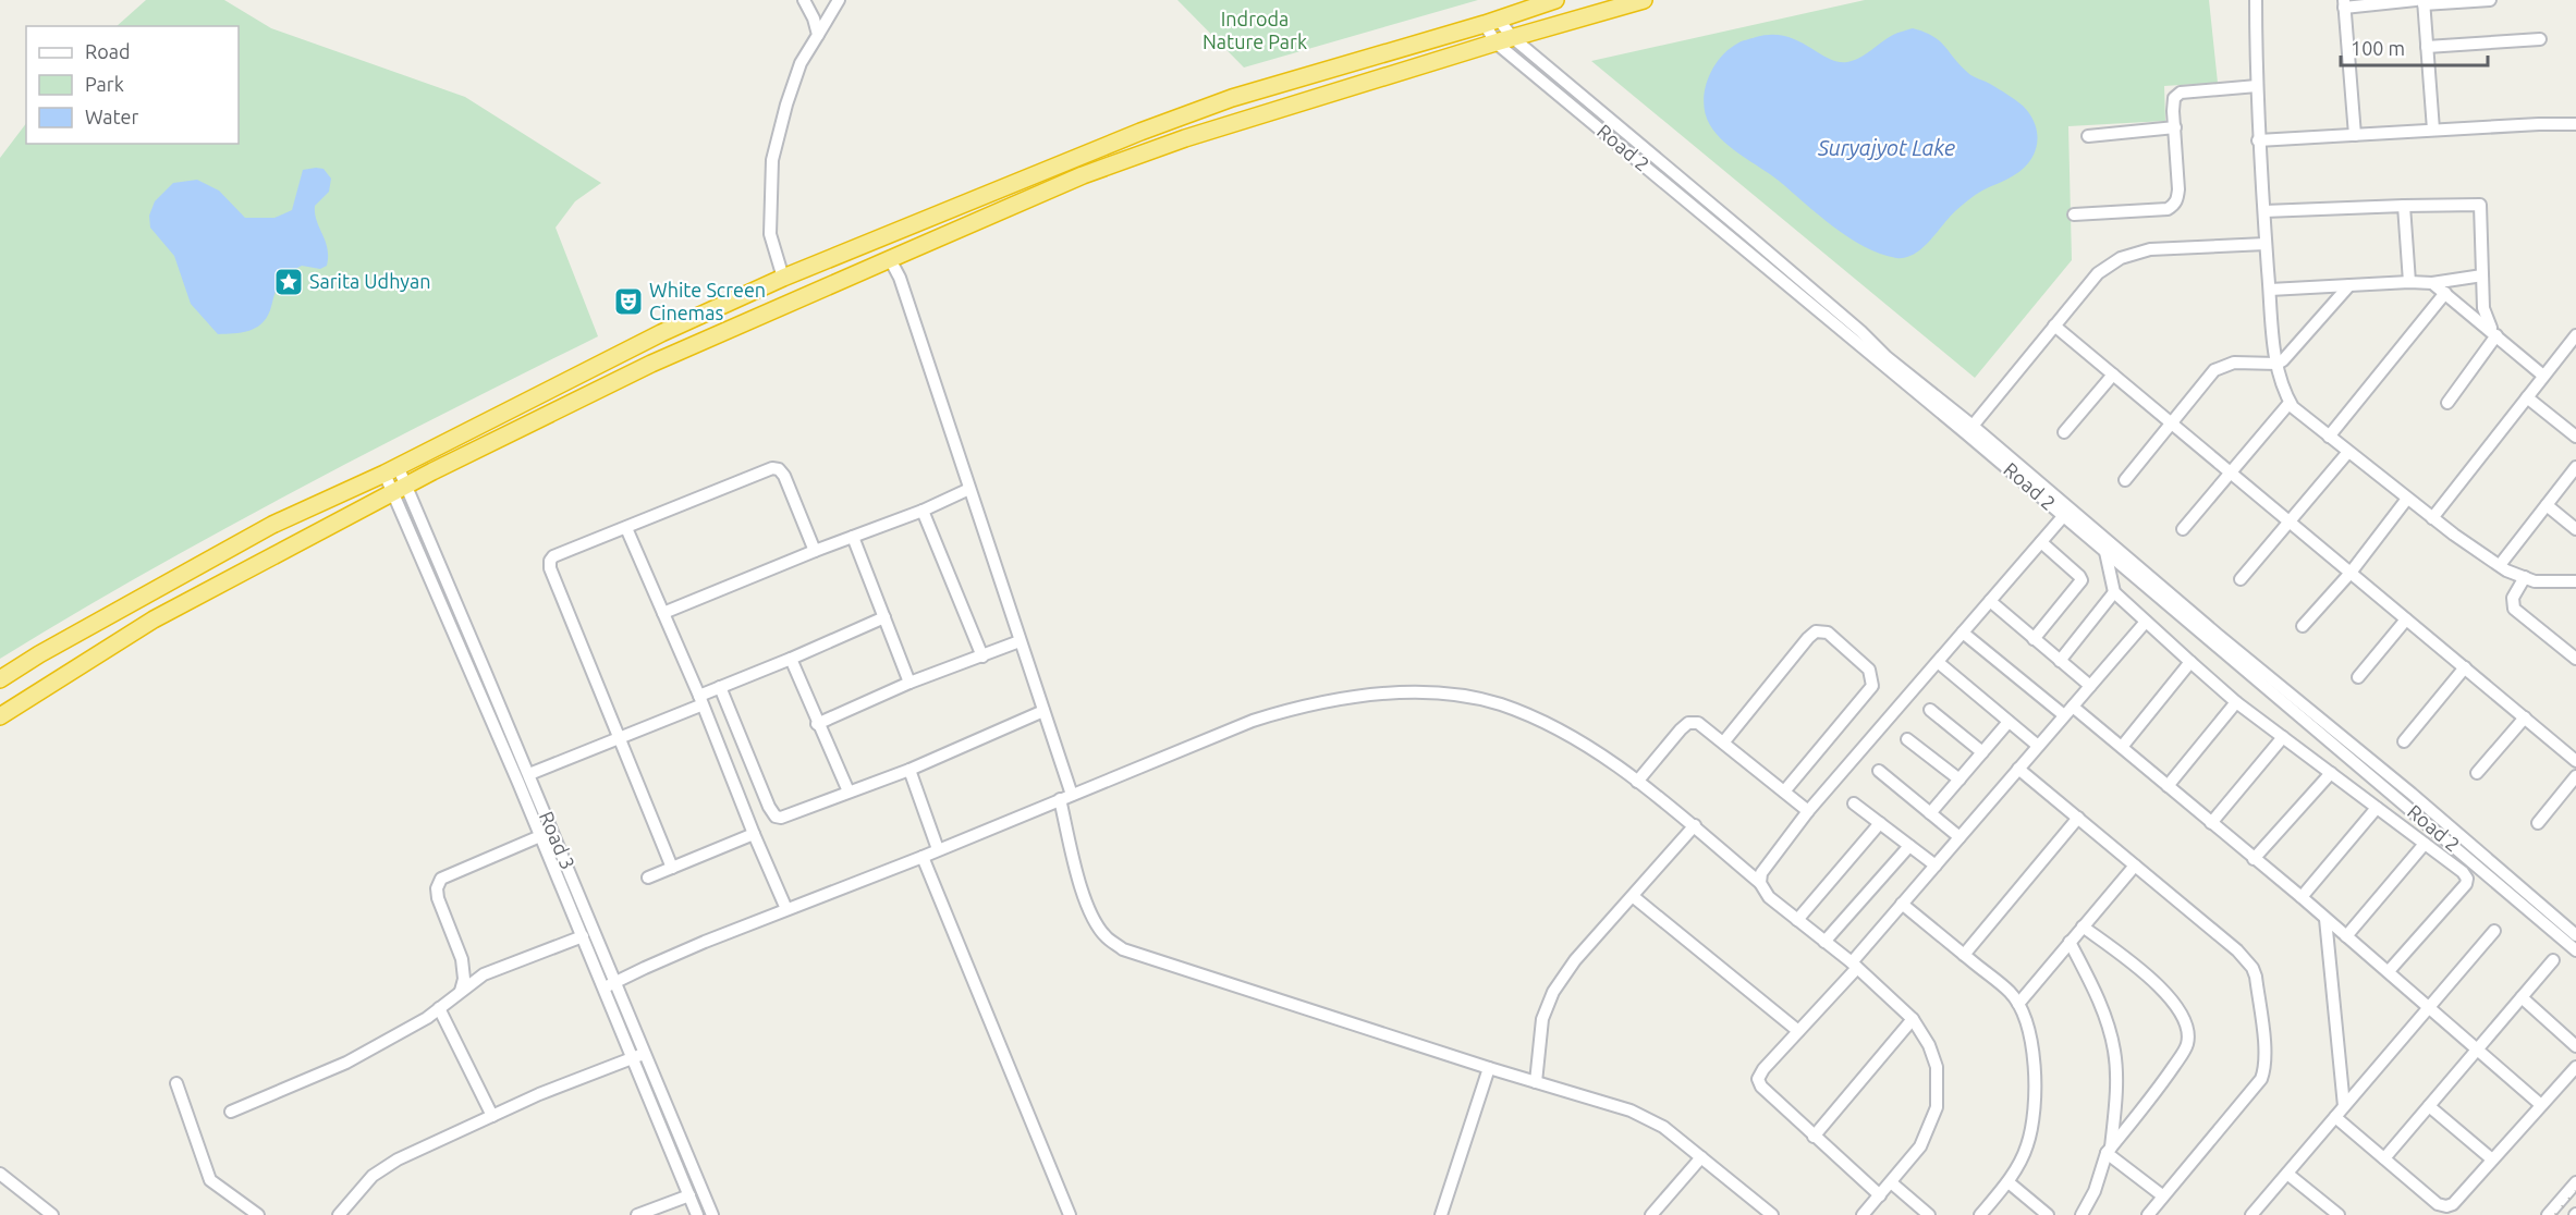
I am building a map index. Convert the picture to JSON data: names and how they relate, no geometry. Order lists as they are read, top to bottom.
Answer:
{
  "streets": {
    "street": ["Road 2", "Road 3"]
  },
  "water": ["Suryajyot Lake"],
  "parks": ["Indroda Nature Park"],
  "places": {
    "place": ["Sarita Udhyan"],
    "theatre": ["White Screen Cinemas"]
  },
  "legend": ["Road", "Park", "Water"],
  "scale_bar": "100 m"
}
